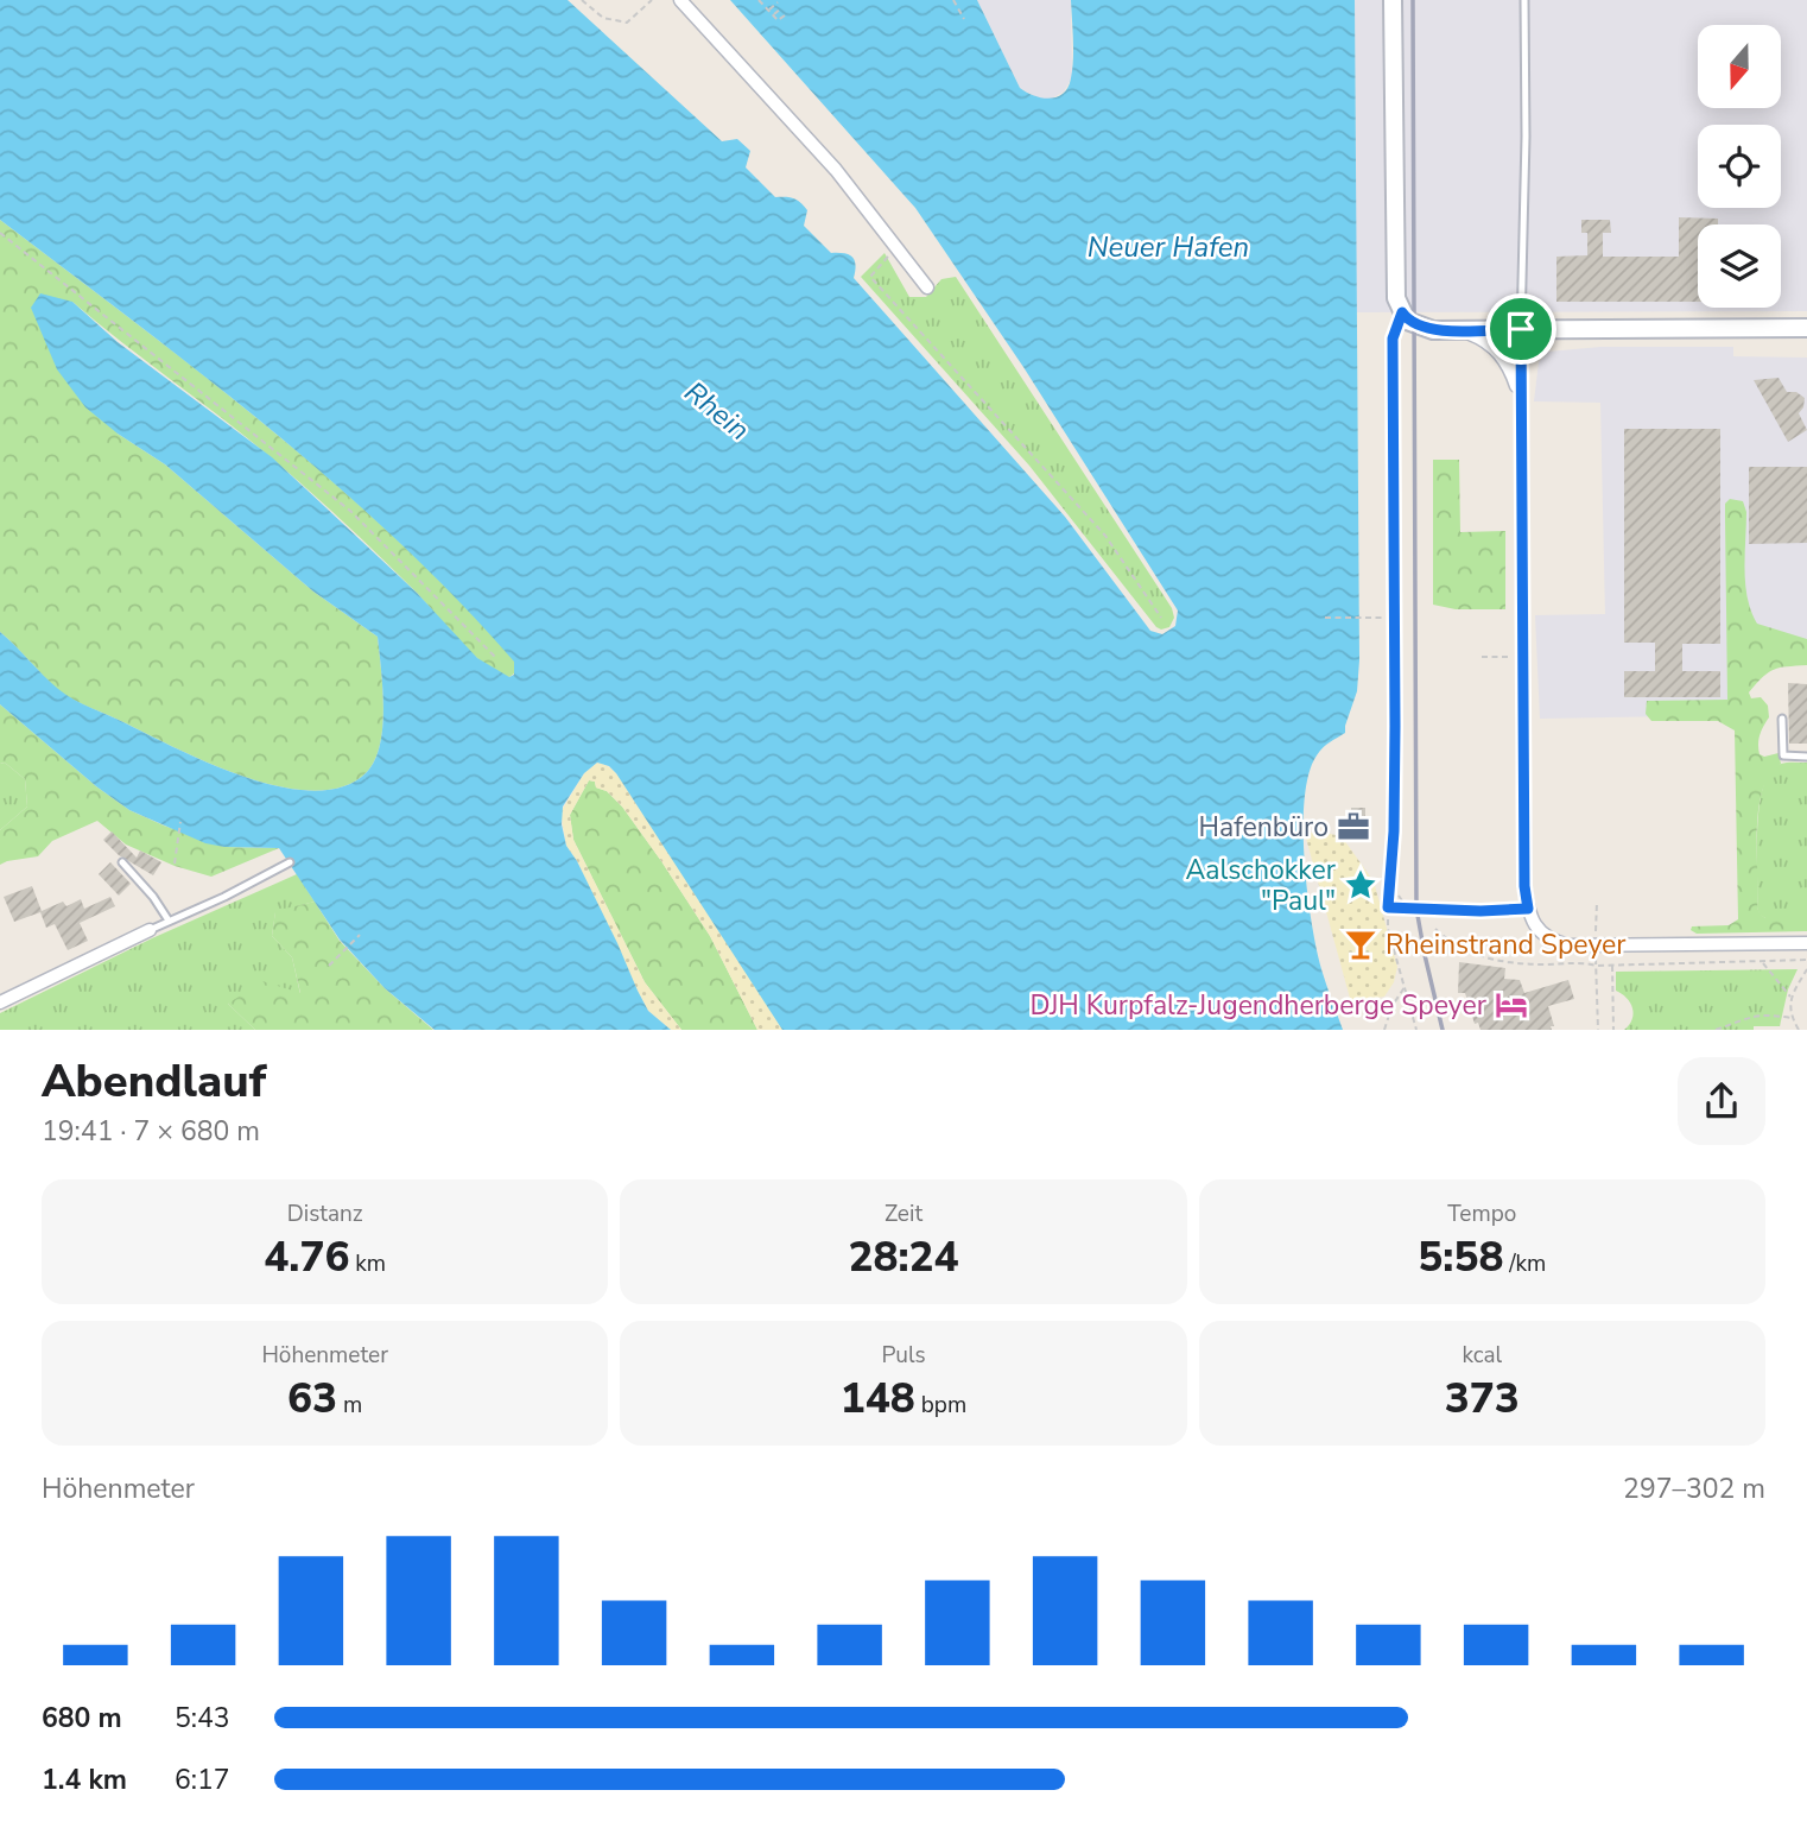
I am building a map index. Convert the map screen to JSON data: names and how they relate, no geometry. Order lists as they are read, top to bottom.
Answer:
{
  "water": ["Neuer Hafen", "Rhein"],
  "places": {
    "office": ["Hafenbüro"],
    "place": ["Aalschokker \"Paul\""],
    "bar": ["Rheinstrand Speyer"],
    "hotel": ["DJH Kurpfalz-Jugendherberge Speyer"]
  },
  "north": "bottom",
  "page": {
    "heading": ["Abendlauf", "19:41 · 7 × 680 m"],
    "stats": [
      ["Distanz", "4.76 km"],
      ["Zeit", "28:24"],
      ["Tempo", "5:58 /km"],
      ["Höhenmeter", "63 m"],
      ["Puls", "148 bpm"],
      ["kcal", "373"]
    ],
    "chart": ["Höhenmeter", "297–302 m"],
    "list": [
      {
        "name": "680 m",
        "note": "5:43"
      },
      {
        "name": "1.4 km",
        "note": "6:17"
      }
    ]
  }
}
